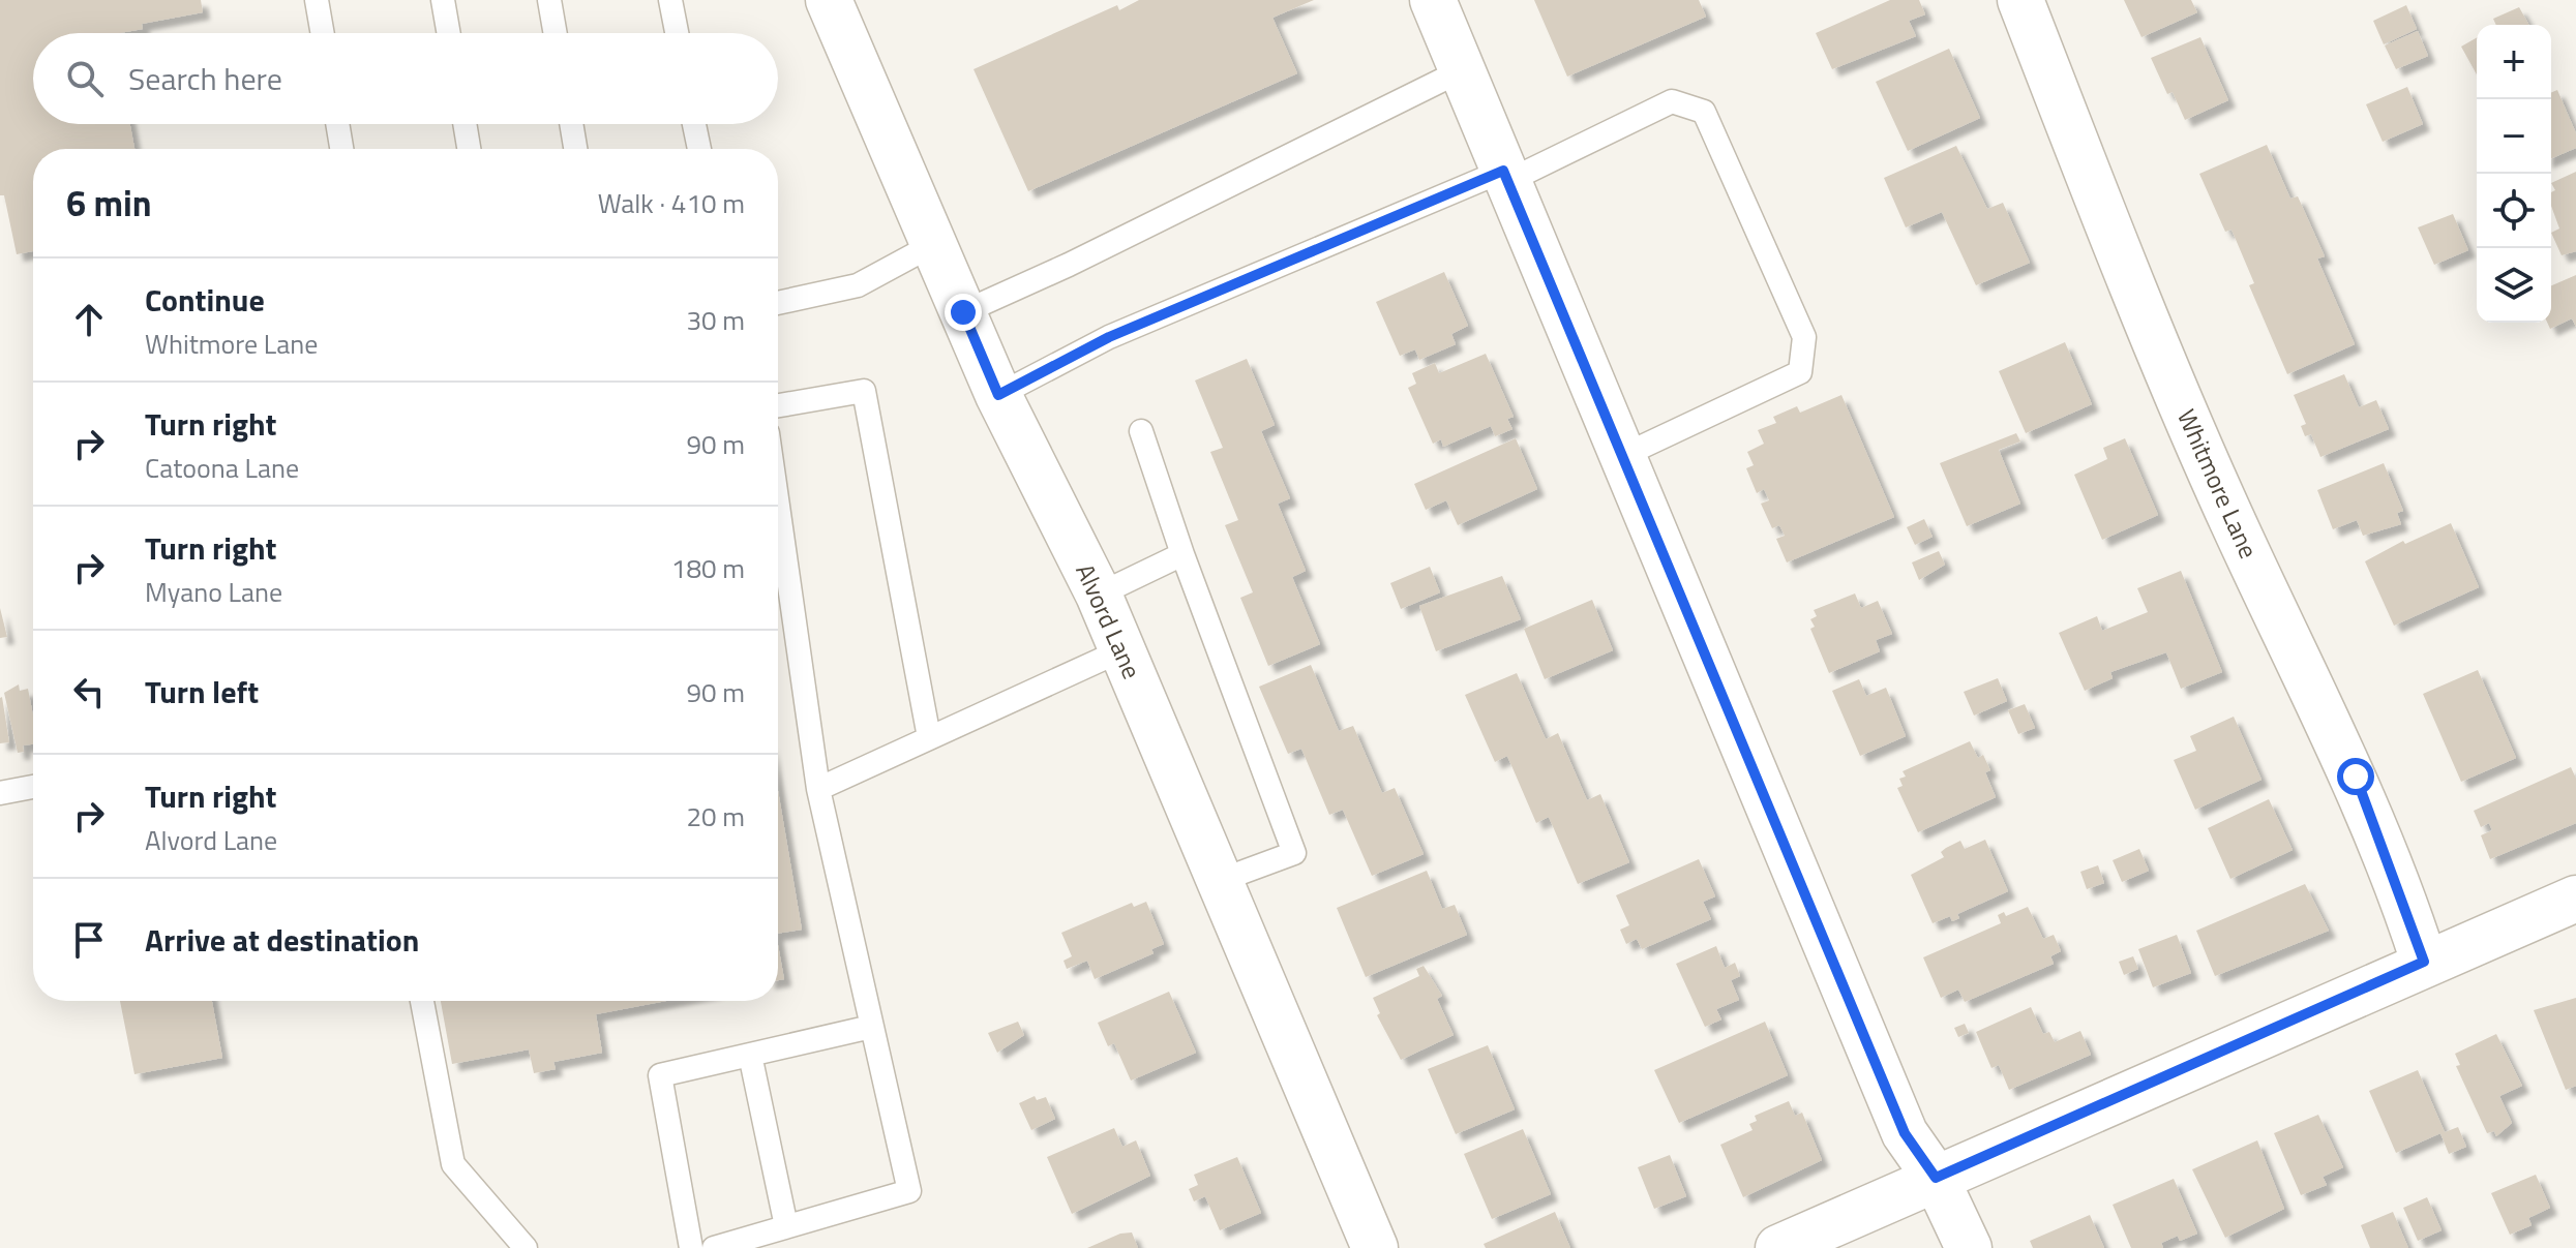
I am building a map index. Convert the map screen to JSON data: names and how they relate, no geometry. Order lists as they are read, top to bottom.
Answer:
{
  "streets": {
    "street": ["Whitmore Lane", "Alvord Lane"]
  },
  "page": {
    "map_buttons": ["+", "−"],
    "search": "Search here",
    "heading": ["6 min", "Walk · 410 m"],
    "list": [
      ["Continue", "Whitmore Lane", "30 m"],
      ["Turn right", "Catoona Lane", "90 m"],
      ["Turn right", "Myano Lane", "180 m"],
      ["Turn left", "90 m"],
      ["Turn right", "Alvord Lane", "20 m"],
      "Arrive at destination"
    ]
  }
}
